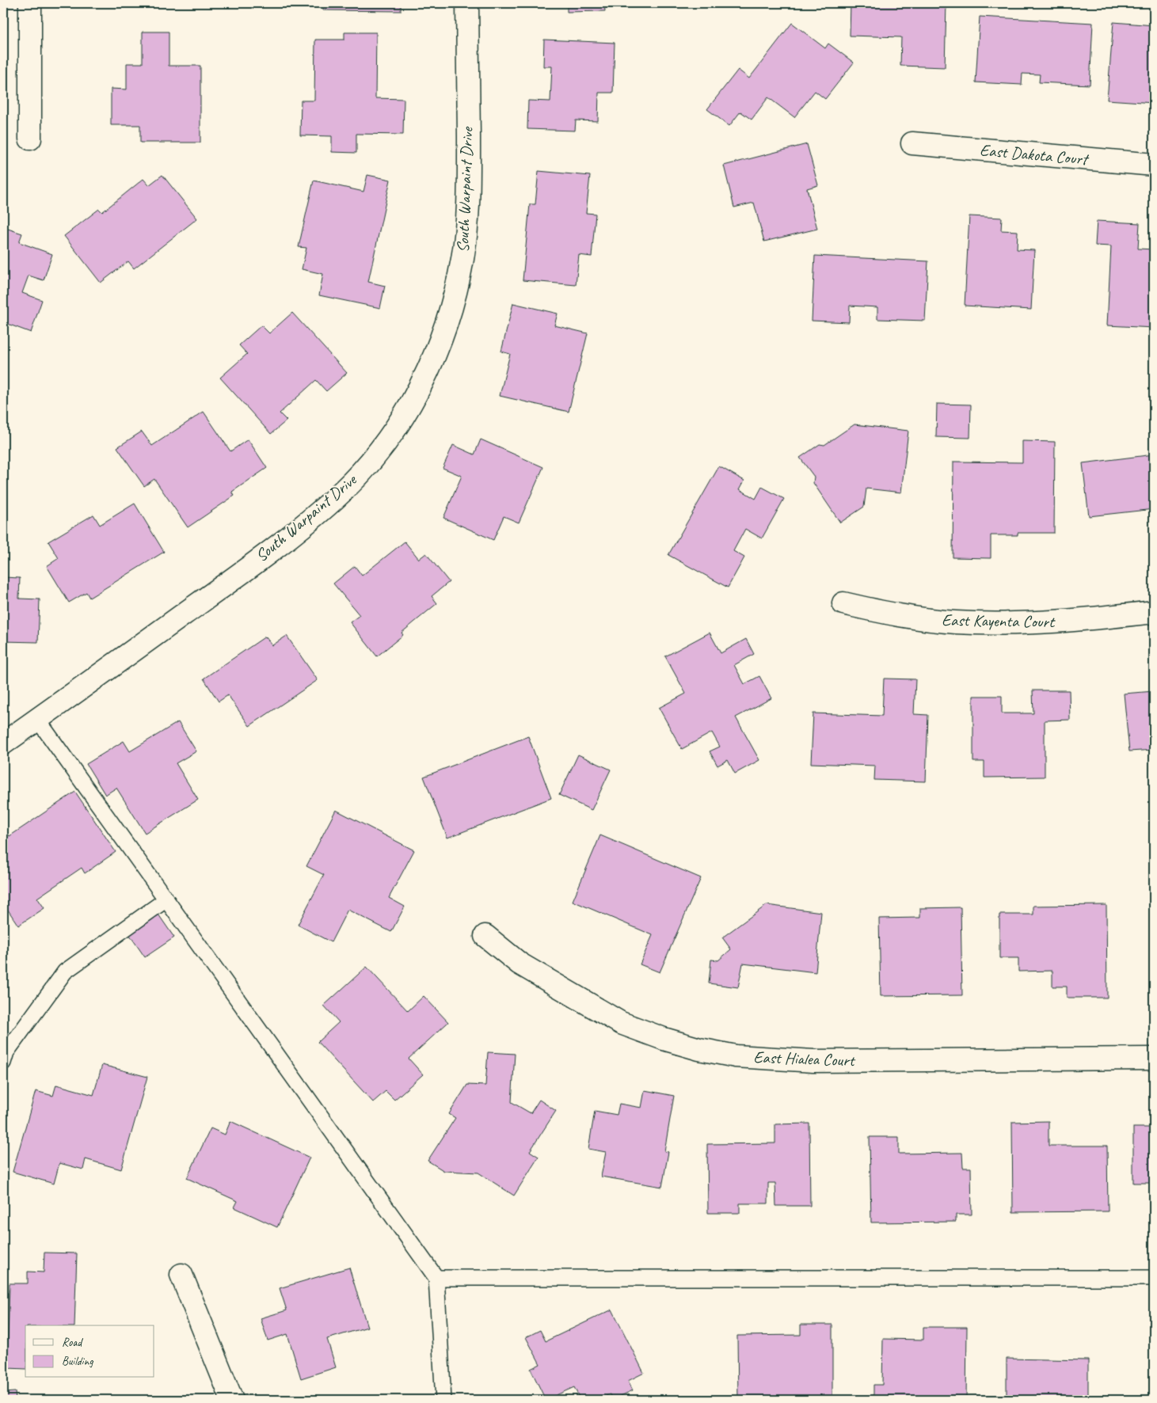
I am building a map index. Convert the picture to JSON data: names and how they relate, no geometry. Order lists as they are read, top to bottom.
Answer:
{
  "streets": {
    "street": [
      "East Dakota Court",
      "South Warpaint Drive",
      "East Kayenta Court",
      "East Hialea Court"
    ]
  },
  "legend": ["Road", "Building"]
}
